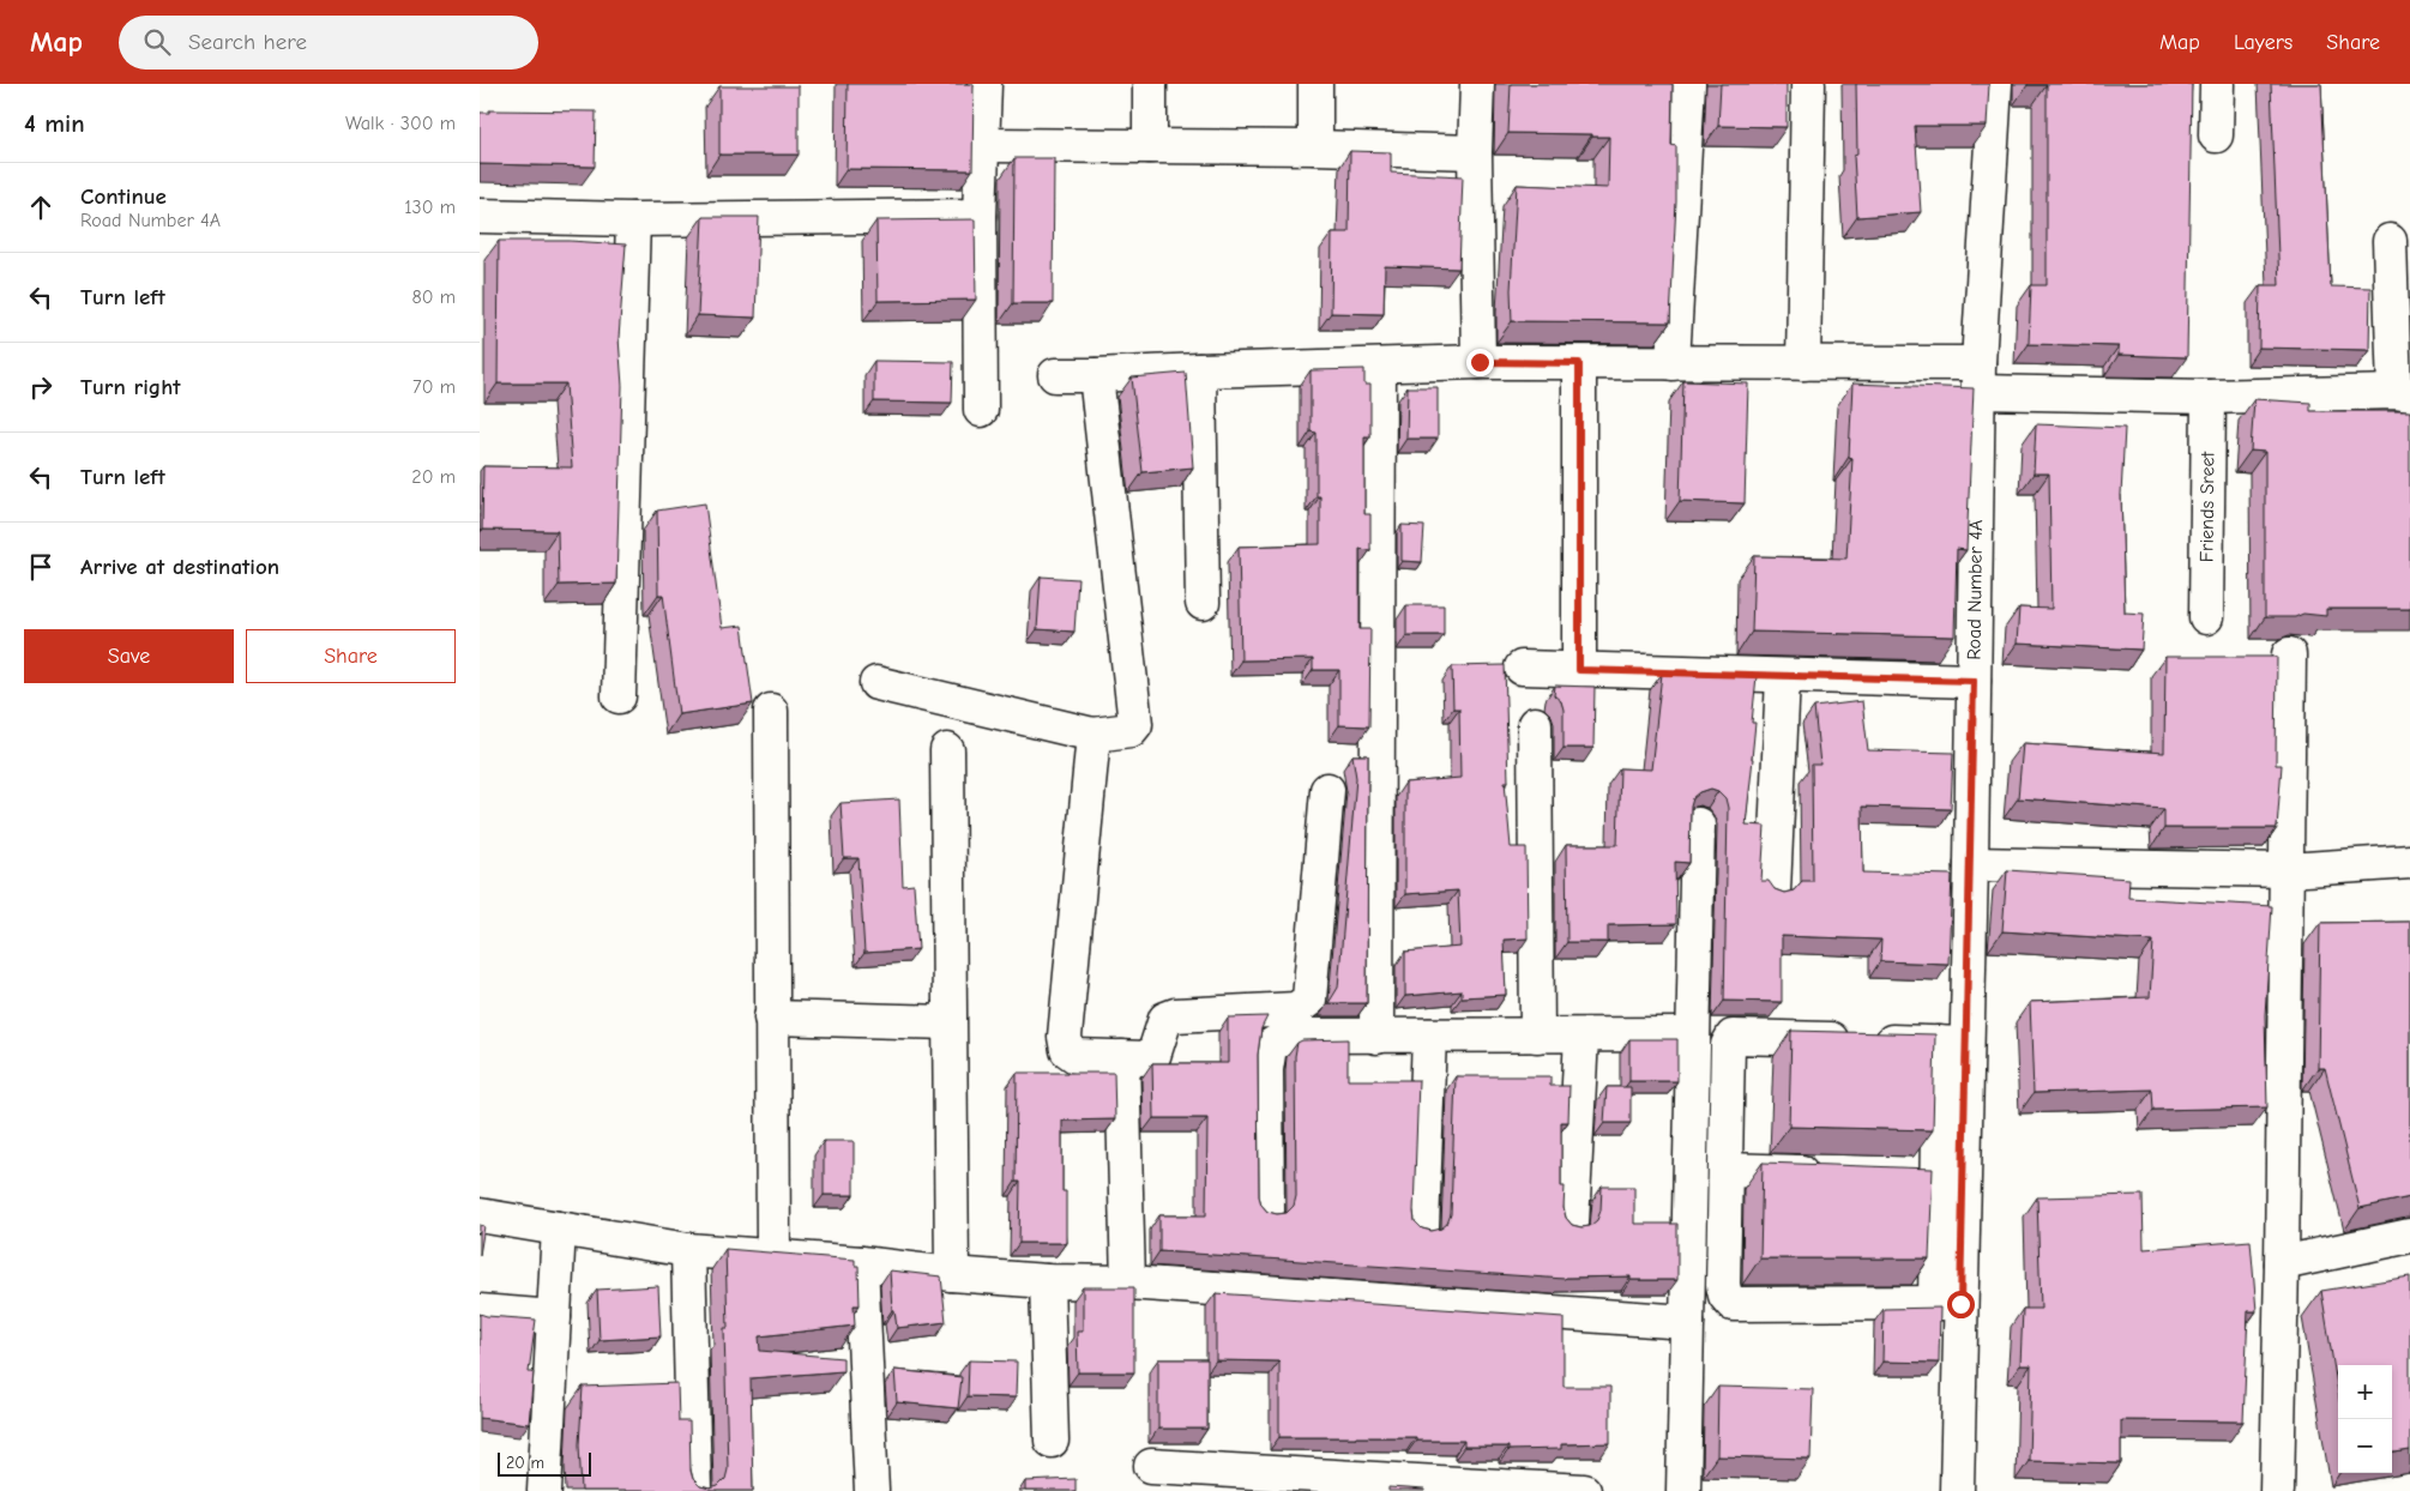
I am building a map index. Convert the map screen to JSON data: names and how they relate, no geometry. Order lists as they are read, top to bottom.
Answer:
{
  "streets": {
    "street": ["Friends Sreet", "Road Number 4A"]
  },
  "scale_bar": "20 m",
  "page": {
    "header": "Map",
    "search": "Search here",
    "nav": ["Map", "Layers", "Share"],
    "heading": ["4 min", "Walk · 300 m"],
    "list": [
      ["Continue", "Road Number 4A", "130 m"],
      ["Turn left", "80 m"],
      ["Turn right", "70 m"],
      ["Turn left", "20 m"],
      "Arrive at destination"
    ],
    "buttons": ["Save", "Share"],
    "map_buttons": ["+", "−"],
    "scale": "20 m"
  }
}
